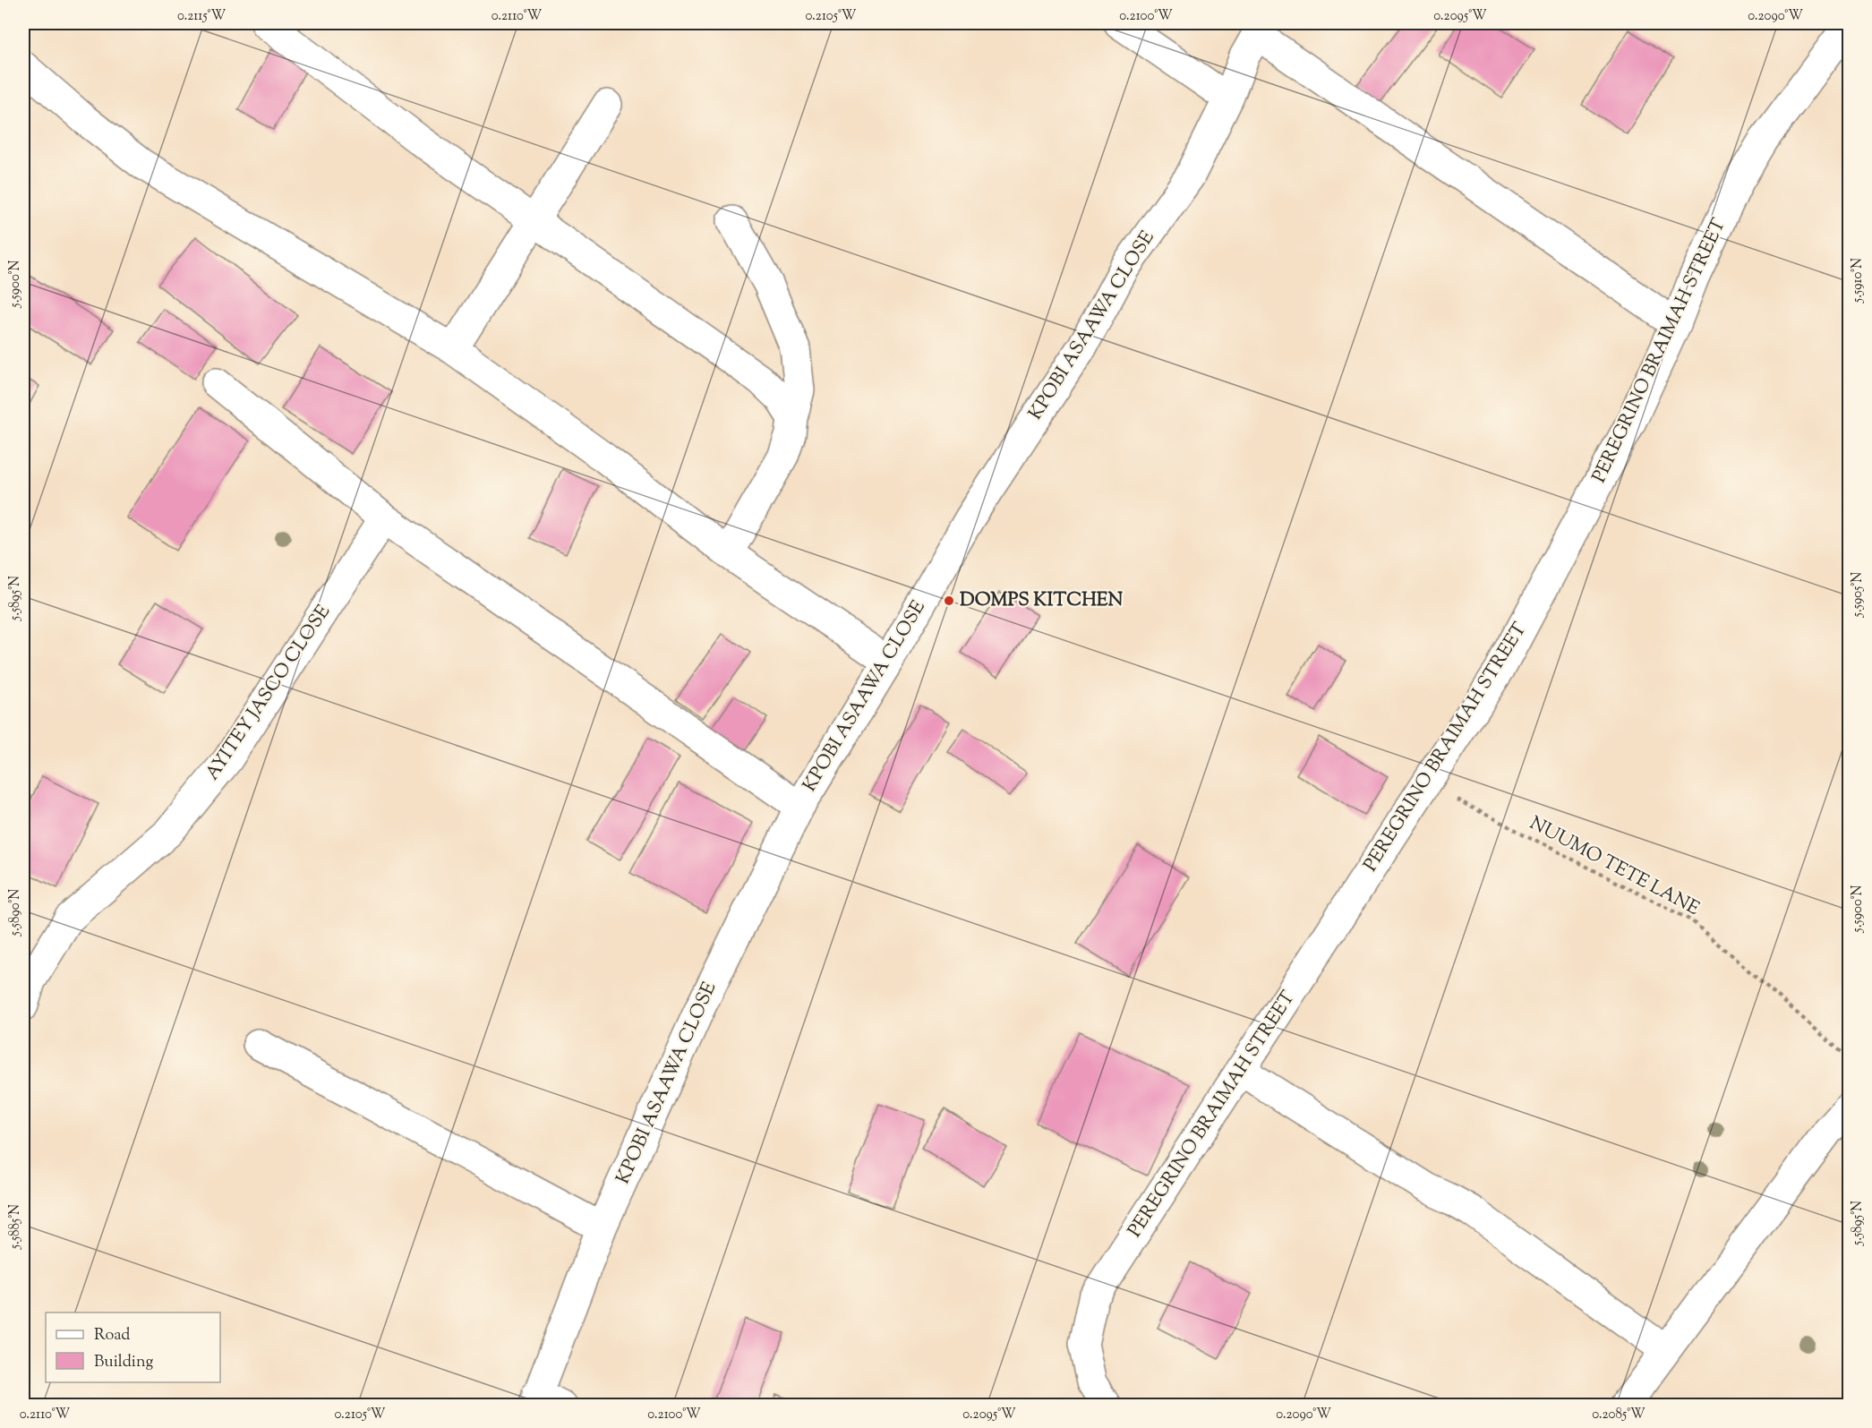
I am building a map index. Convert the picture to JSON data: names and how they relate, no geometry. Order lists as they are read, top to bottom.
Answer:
{
  "streets": {
    "street": ["KPOBI ASAAWA CLOSE", "PEREGRINO BRAIMAH STREET", "AYITEY JASCO CLOSE"],
    "path": ["NUUMO TETE LANE"]
  },
  "crossings": [
    ["PEREGRINO BRAIMAH STREET", "NUUMO TETE LANE"]
  ],
  "places": ["DOMPS KITCHEN"],
  "legend": ["Road", "Building"],
  "coordinates": [
    "0.2115°W",
    "0.2110°W",
    "0.2105°W",
    "0.2100°W",
    "0.2095°W",
    "0.2090°W",
    "5.5910°N",
    "5.5900°N",
    "5.5905°N",
    "5.5895°N",
    "5.5890°N",
    "5.5885°N",
    "0.2085°W"
  ]
}
